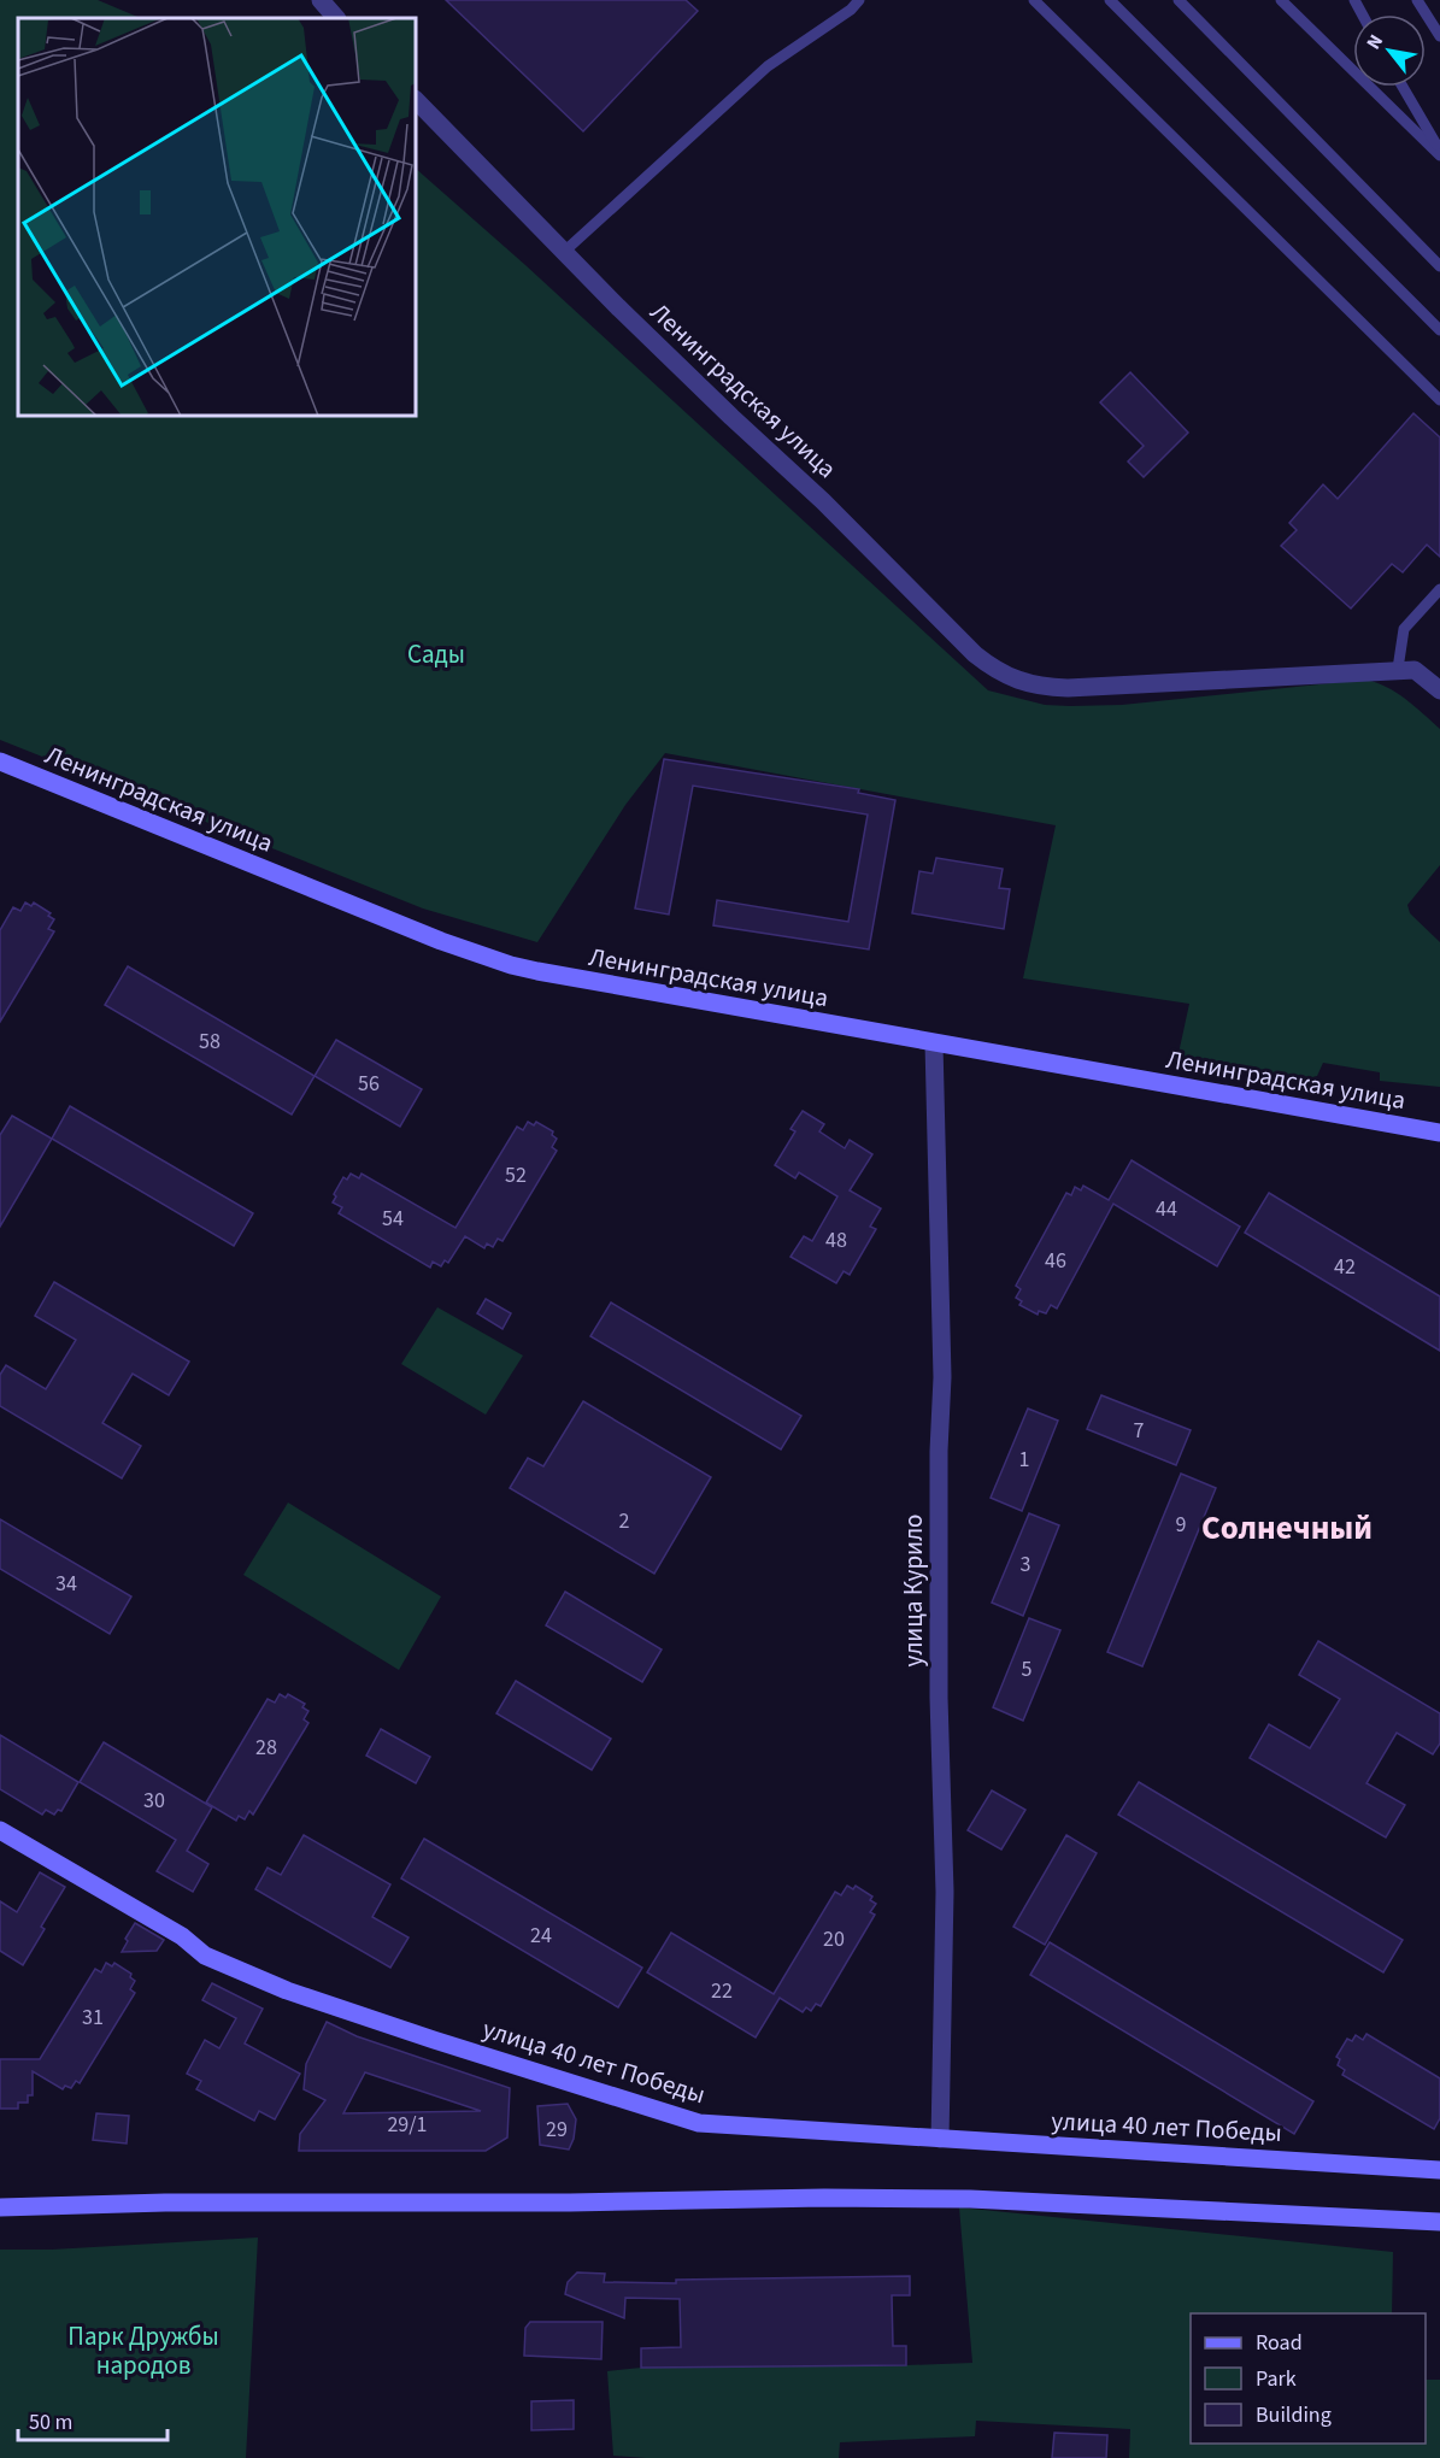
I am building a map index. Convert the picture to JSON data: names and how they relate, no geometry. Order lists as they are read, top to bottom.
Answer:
{
  "streets": {
    "street": ["Ленинградская улица", "улица Курило", "улица 40 лет Победы"]
  },
  "crossings": [
    ["Ленинградская улица", "улица Курило"],
    ["улица Курило", "улица 40 лет Победы"]
  ],
  "districts": ["Солнечный"],
  "parks": ["Сады", "Парк Дружбы народов"],
  "house_numbers": [
    "58",
    "56",
    "52",
    "44",
    "54",
    "48",
    "46",
    "42",
    "7",
    "1",
    "2",
    "9",
    "3",
    "34",
    "5",
    "28",
    "30",
    "24",
    "20",
    "22",
    "31",
    "29/1",
    "29"
  ],
  "legend": ["Road", "Park", "Building"],
  "scale_bar": "50 m",
  "north": "top left"
}
